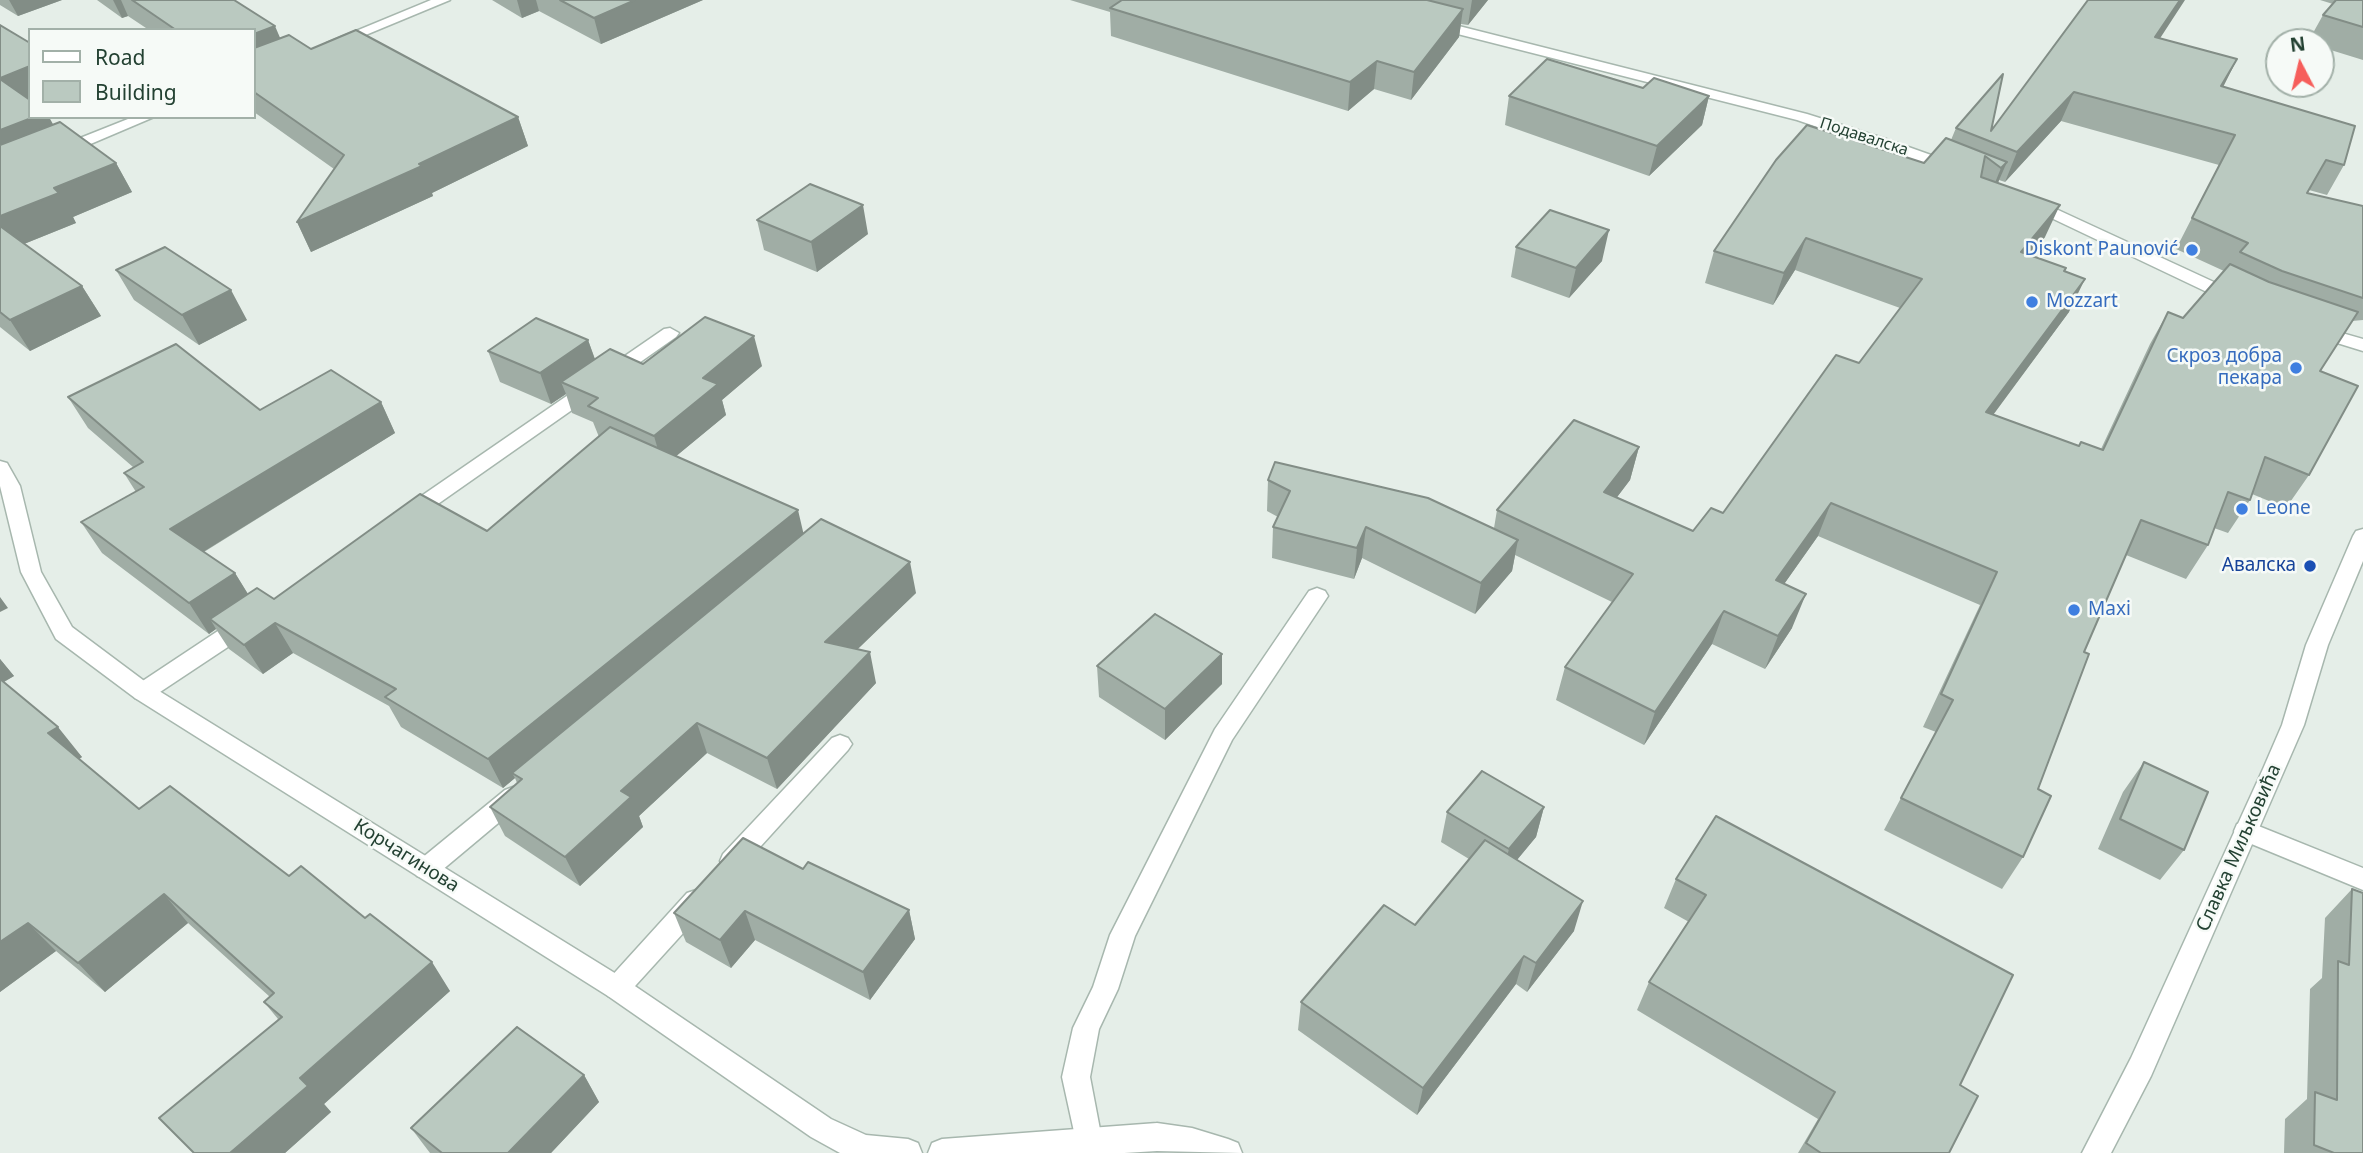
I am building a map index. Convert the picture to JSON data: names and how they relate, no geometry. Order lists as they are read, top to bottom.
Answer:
{
  "streets": {
    "street": ["Подавалска", "Славка Миљковића", "Корчагинова"]
  },
  "places": [
    "Diskont Paunović",
    "Mozzart",
    "Скроз добра пекара",
    "Leone",
    "Авалска",
    "Maxi"
  ],
  "legend": ["Road", "Building"],
  "north": "top"
}
